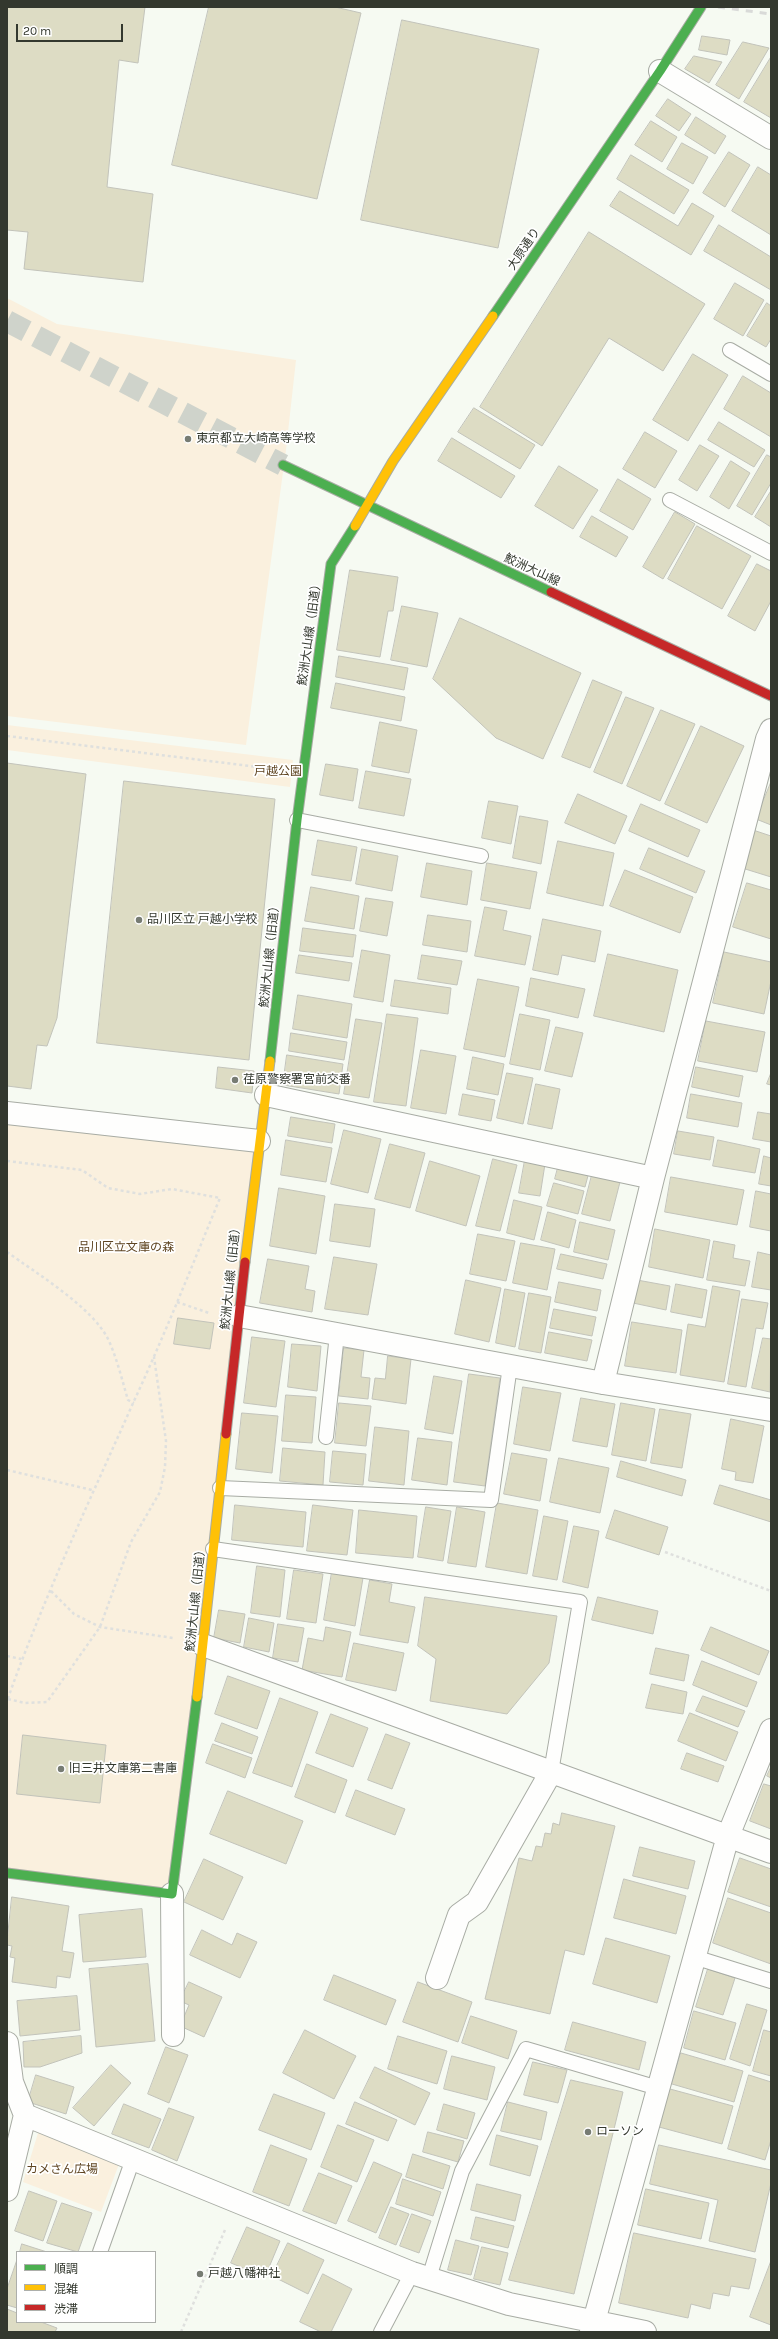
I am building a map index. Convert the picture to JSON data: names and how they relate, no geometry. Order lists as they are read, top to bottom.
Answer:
{
  "streets": {
    "street": ["大原通り", "鮫洲大山線", "鮫洲大山線（旧道）"]
  },
  "crossings": [
    ["大原通り", "鮫洲大山線"],
    ["大原通り", "鮫洲大山線（旧道）"],
    ["鮫洲大山線", "鮫洲大山線（旧道）"]
  ],
  "parks": ["戸越公園", "品川区立文庫の森", "カメさん広場"],
  "places": [
    "東京都立大崎高等学校",
    "品川区立 戸越小学校",
    "荏原警察署宮前交番",
    "旧三井文庫第二書庫",
    "ローソン",
    "戸越八幡神社"
  ],
  "legend": ["順調", "混雑", "渋滞"],
  "scale_bar": "20 m"
}
